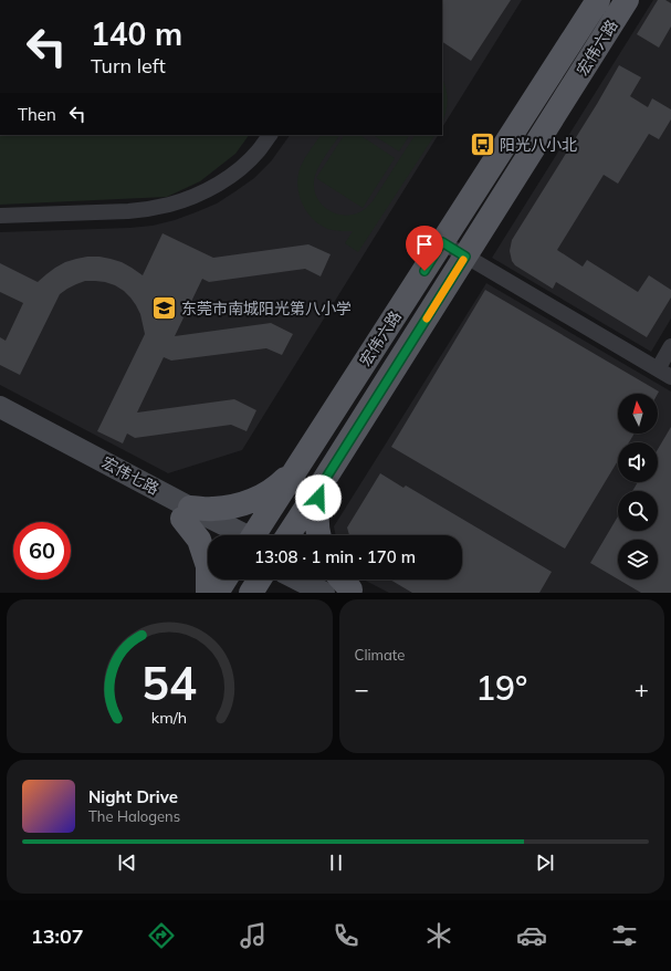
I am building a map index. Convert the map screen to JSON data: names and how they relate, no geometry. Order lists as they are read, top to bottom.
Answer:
{
  "streets": {
    "main road": ["宏伟六路"],
    "street": ["宏伟七路"]
  },
  "places": {
    "bus stop": ["阳光八小北"],
    "school or university": ["东莞市南城阳光第八小学"]
  },
  "north": "top",
  "page": {
    "turn": ["140 m", "Turn left"],
    "then": "Then",
    "limit": "60",
    "trip": "13:08 · 1 min · 170 m",
    "tile": "Climate",
    "heat": ["−", "19°", "+"],
    "song": ["Night Drive", "The Halogens"],
    "tabs": "13:07",
    "gauge": ["54", "km/h"]
  }
}
